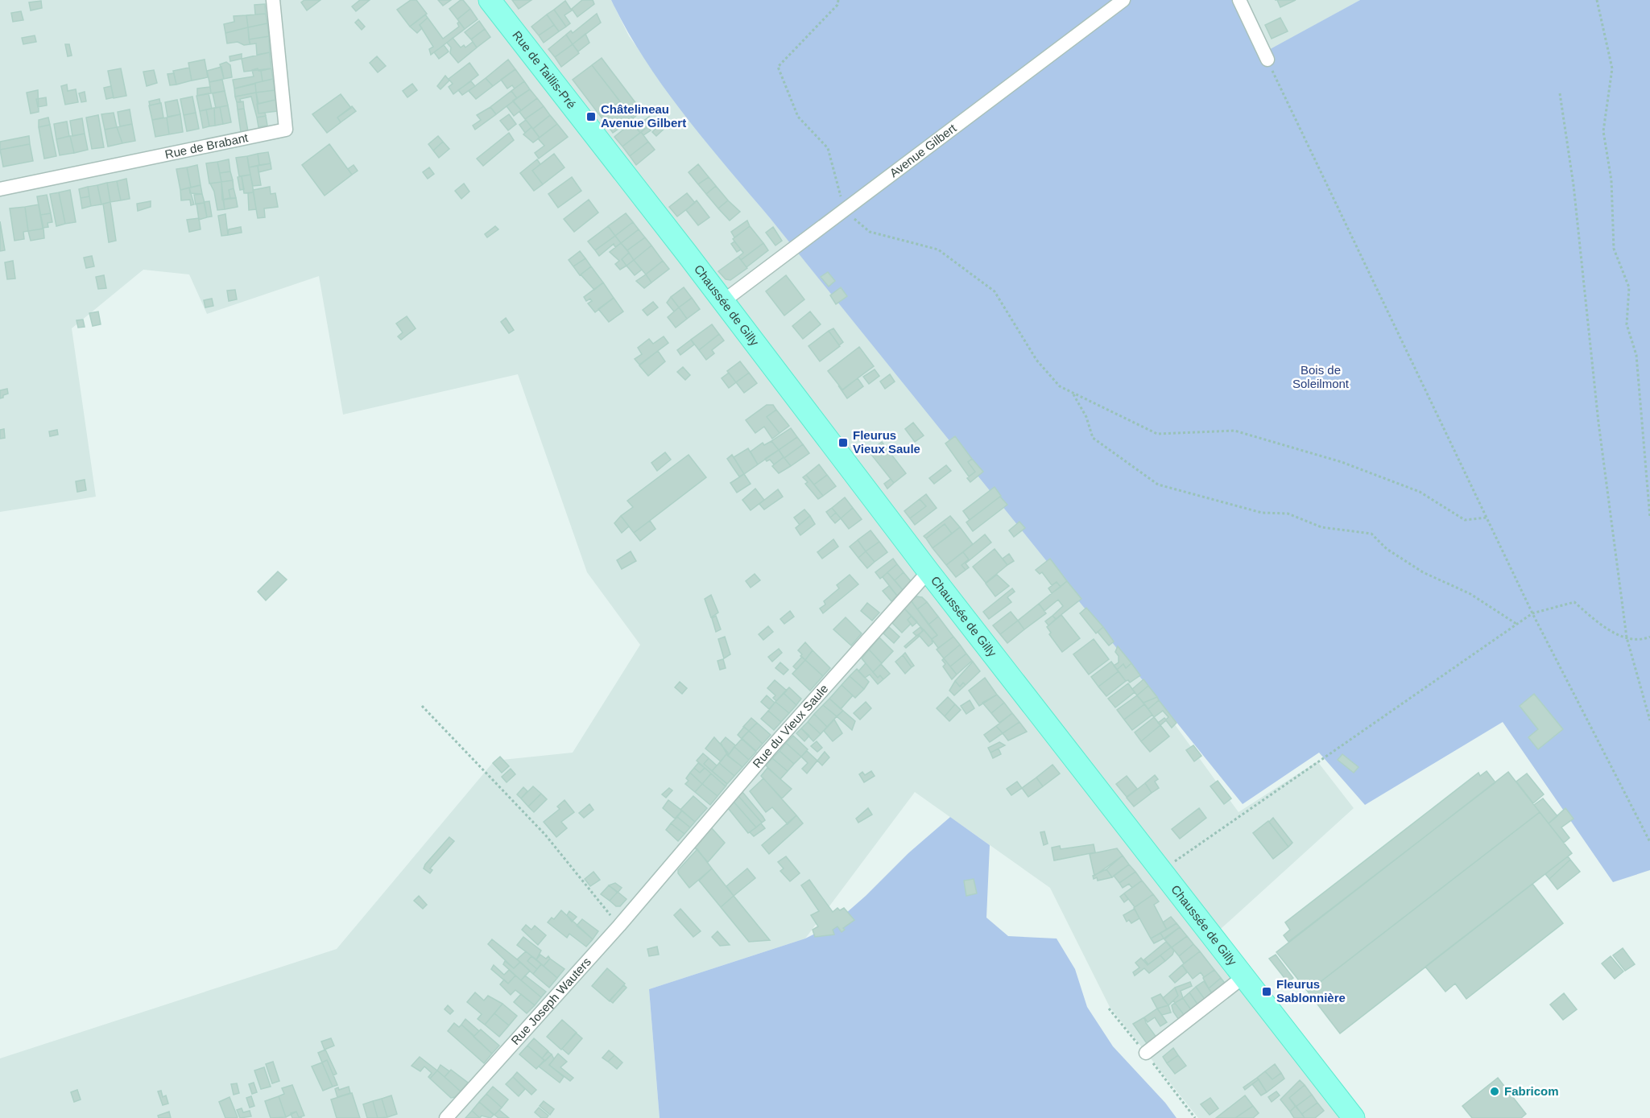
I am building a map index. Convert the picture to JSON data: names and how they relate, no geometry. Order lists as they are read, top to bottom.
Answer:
{
  "streets": {
    "main road": ["Rue de Taillis-Pré", "Chaussée de Gilly"],
    "street": [
      "Rue de Brabant",
      "Avenue Gilbert",
      "Rue du Vieux Saule",
      "Rue Joseph Wauters"
    ]
  },
  "crossings": [
    ["Rue de Taillis-Pré", "Chaussée de Gilly"],
    ["Avenue Gilbert", "Chaussée de Gilly"],
    ["Chaussée de Gilly", "Rue du Vieux Saule"],
    ["Rue du Vieux Saule", "Rue Joseph Wauters"]
  ],
  "parks": ["Bois de Soleilmont"],
  "places": {
    "transit": ["Châtelineau Avenue Gilbert", "Fleurus Vieux Saule", "Fleurus Sablonnière"],
    "other": ["Fabricom"]
  }
}
